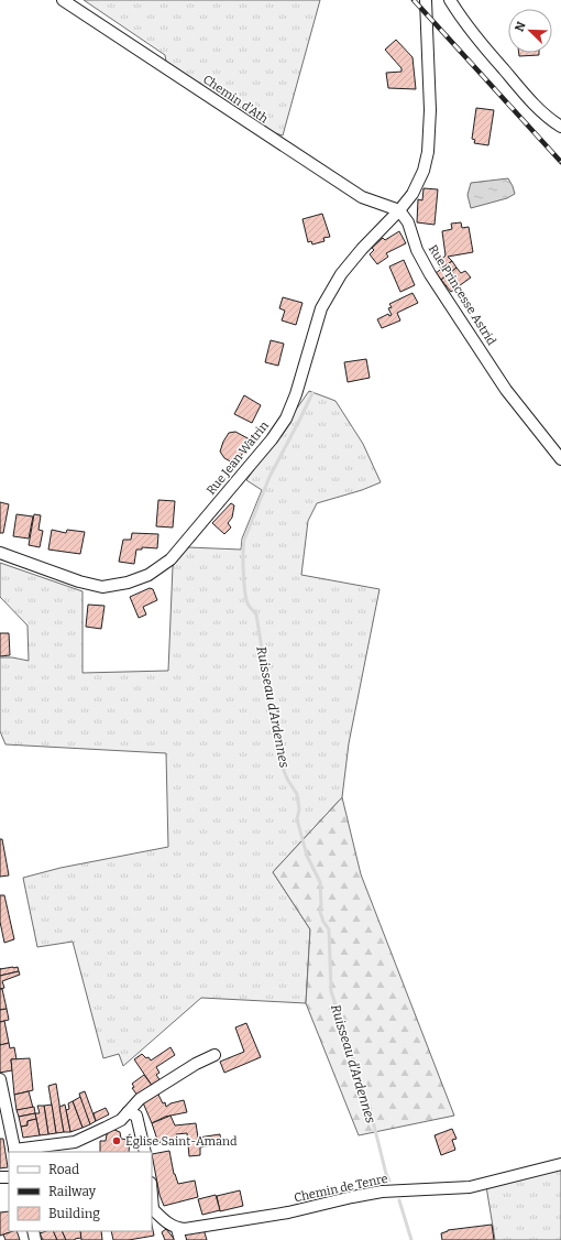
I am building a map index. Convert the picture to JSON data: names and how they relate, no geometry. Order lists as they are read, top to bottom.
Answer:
{
  "streets": {
    "street": [
      "Chemin d'Ath",
      "Rue Princesse Astrid",
      "Rue Jean Watrin",
      "Chemin de Tenre"
    ]
  },
  "crossings": [
    ["Chemin d'Ath", "Rue Princesse Astrid"],
    ["Chemin d'Ath", "Rue Jean Watrin"],
    ["Rue Princesse Astrid", "Rue Jean Watrin"]
  ],
  "water": ["Ruisseau d'Ardennes"],
  "places": ["Église Saint-Amand"],
  "legend": ["Road", "Railway", "Building"],
  "north": "top left"
}
